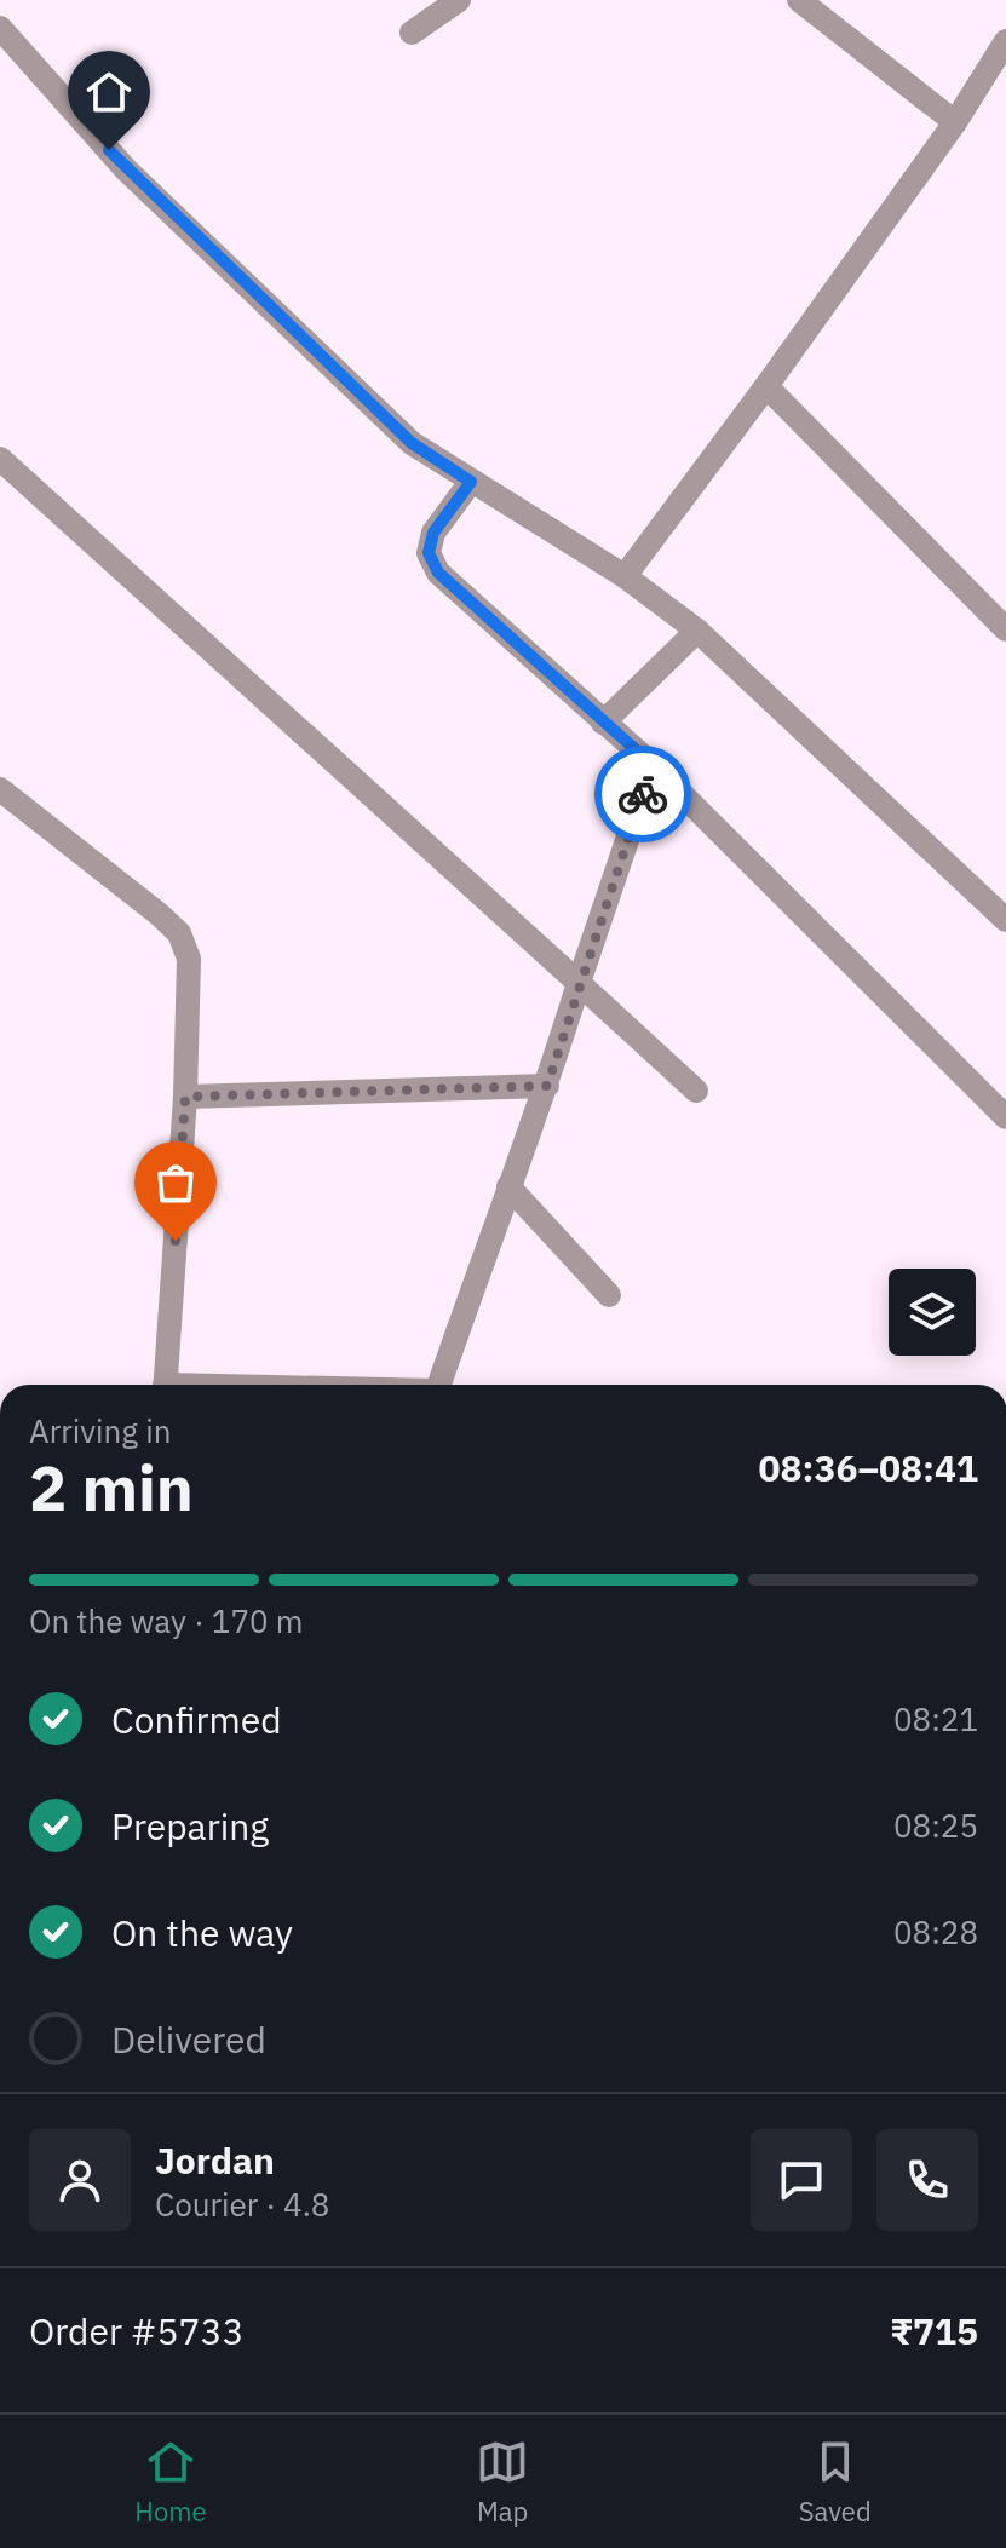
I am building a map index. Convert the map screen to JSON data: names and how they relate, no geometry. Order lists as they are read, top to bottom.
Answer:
{
  "page": {
    "heading": ["2 min", "Arriving in", "08:36–08:41"],
    "panel": [
      "Jordan",
      "Courier · 4.8",
      "Order #5733",
      "₹715"
    ],
    "bar": "On the way · 170 m",
    "list": [
      ["Confirmed", "08:21"],
      ["Preparing", "08:25"],
      ["On the way", "08:28"],
      "Delivered"
    ],
    "tabs": ["Home", "Map", "Saved"]
  }
}
